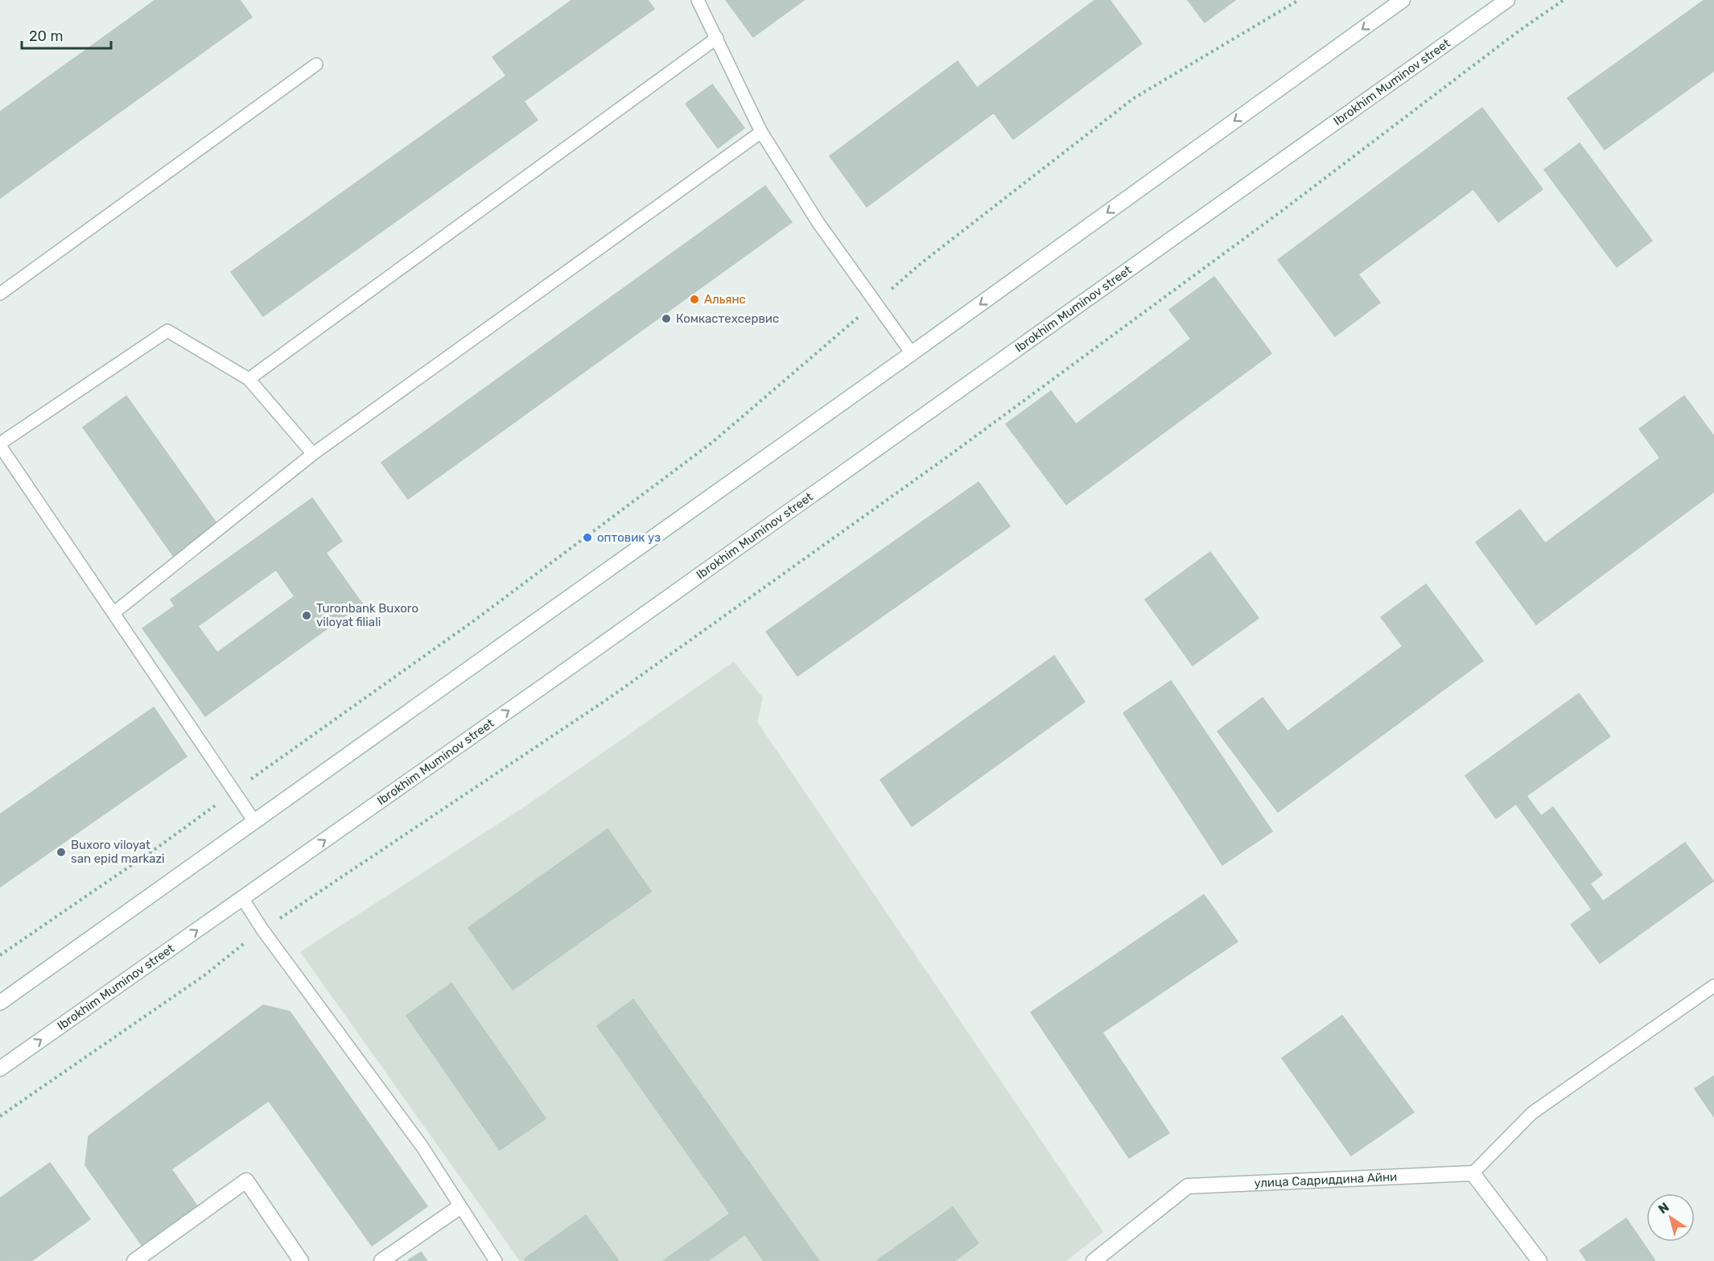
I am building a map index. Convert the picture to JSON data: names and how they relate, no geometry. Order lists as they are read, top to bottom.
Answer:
{
  "streets": {
    "main road": ["Ibrokhim Muminov street", "улица Садриддина Айни"]
  },
  "places": [
    "Альянс",
    "Комкастехсервис",
    "оптовик уз",
    "Turonbank Buxoro viloyat filiali",
    "Buxoro viloyat san epid markazi"
  ],
  "scale_bar": "20 m",
  "north": "top left"
}
